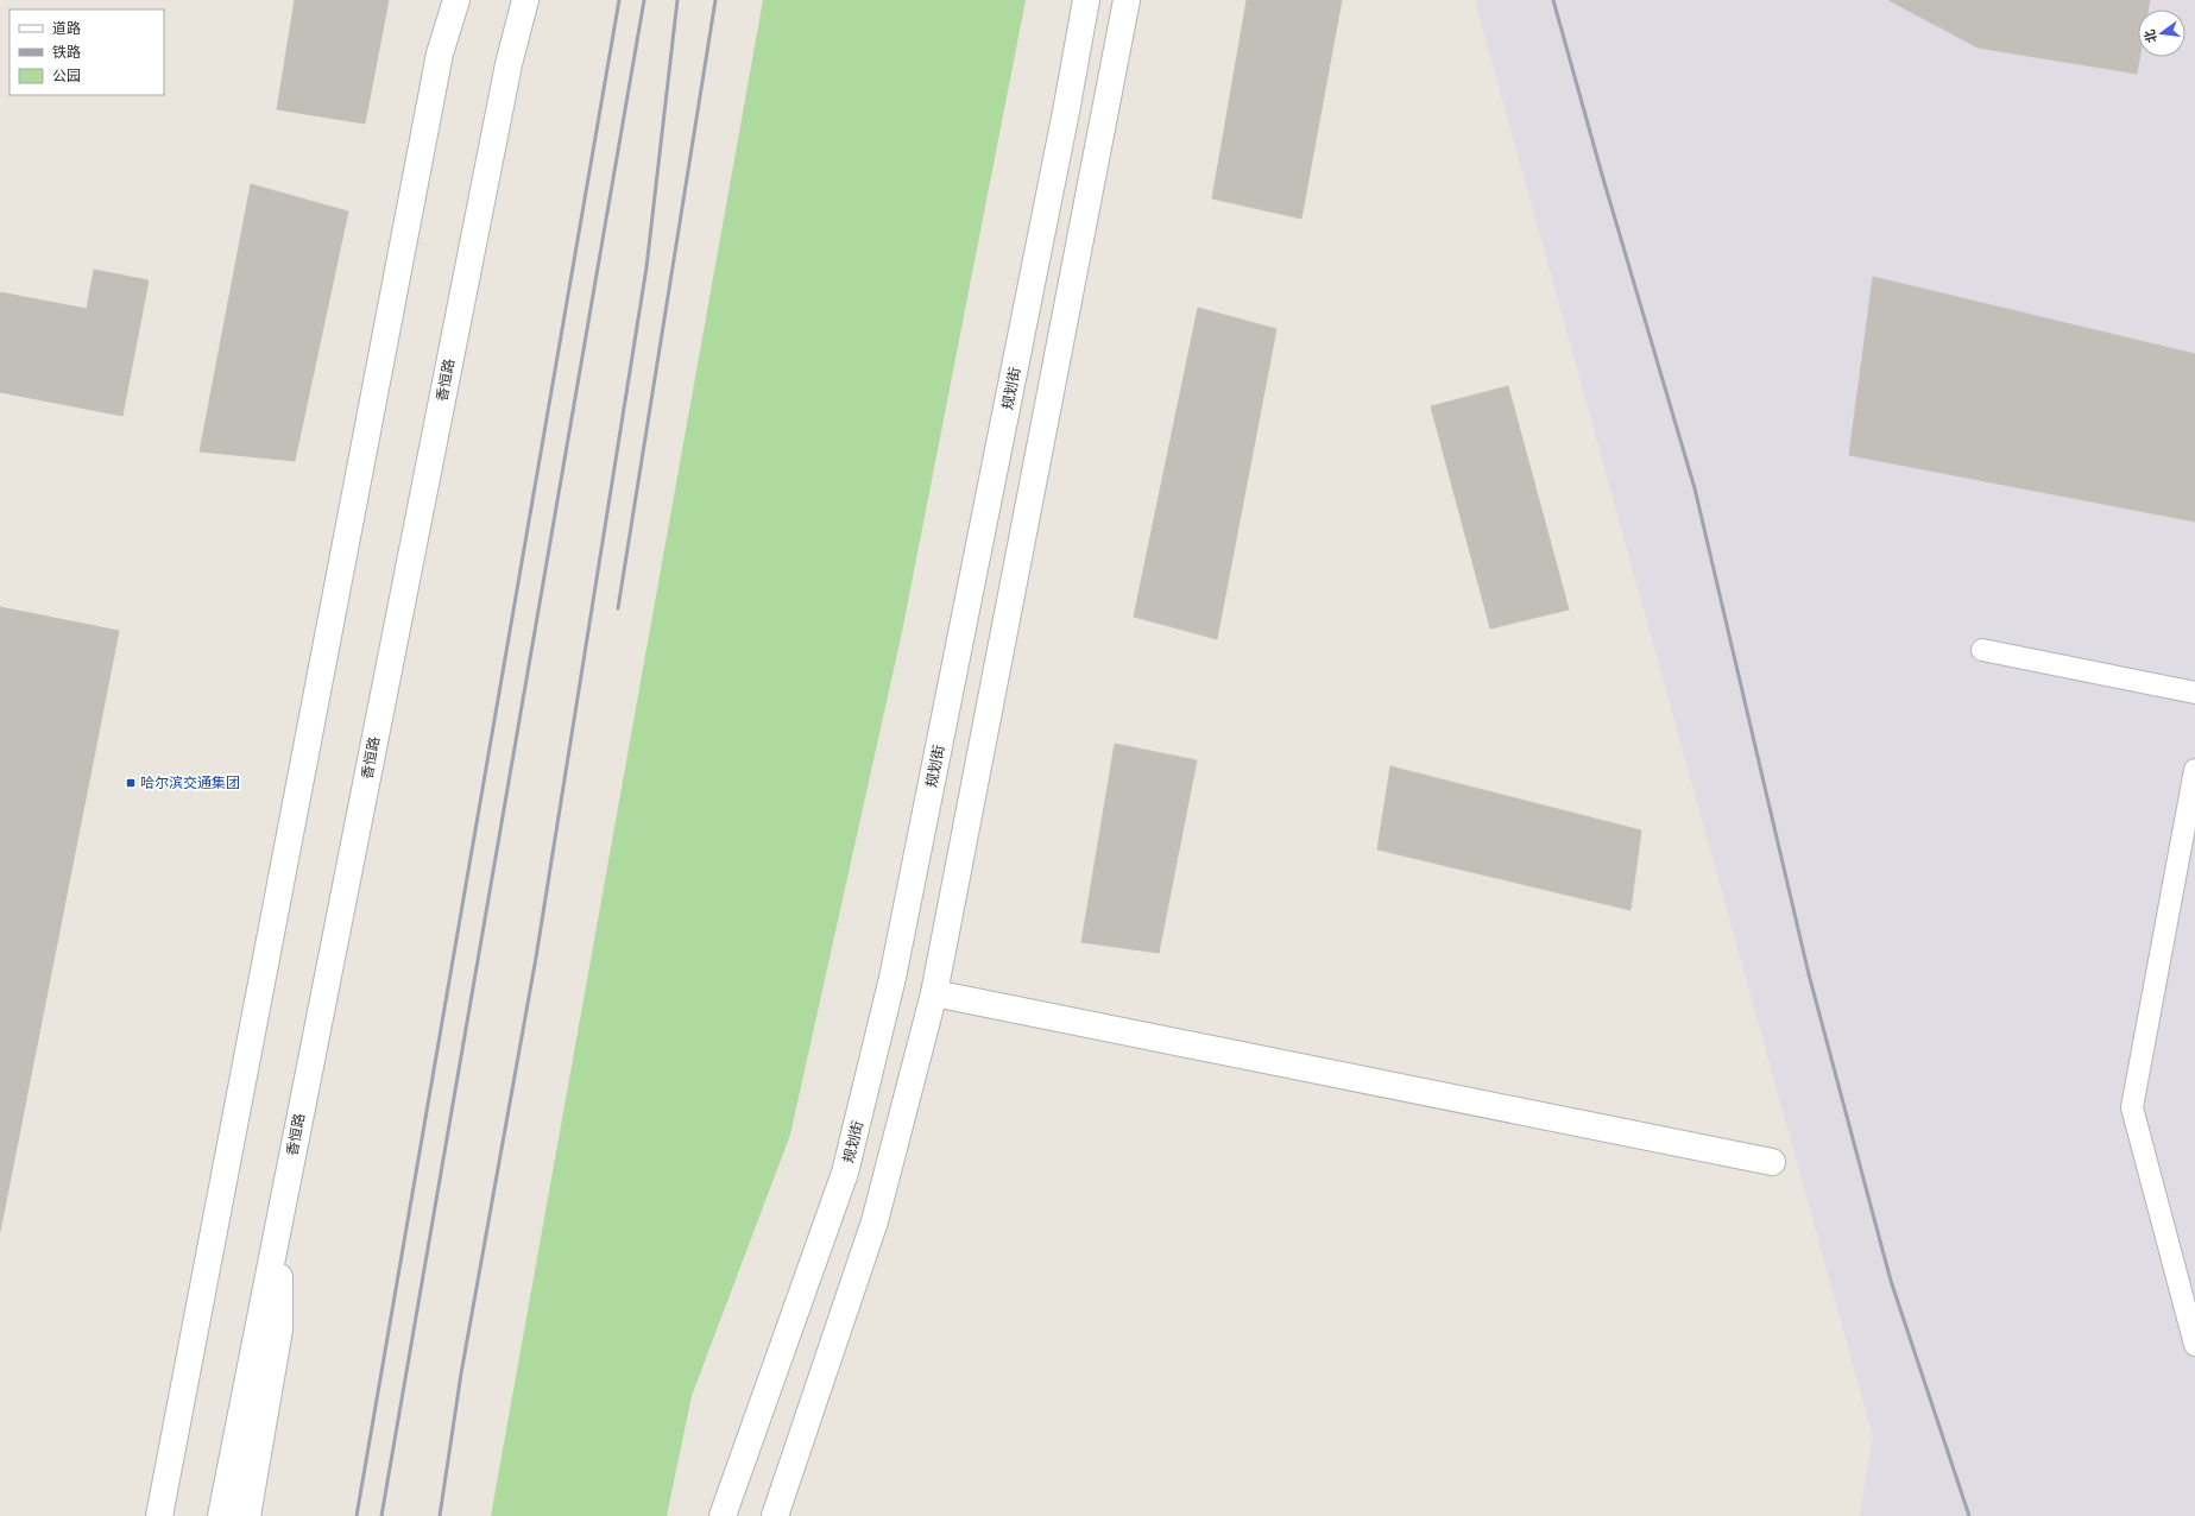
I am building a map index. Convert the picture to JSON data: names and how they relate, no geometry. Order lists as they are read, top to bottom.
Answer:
{
  "streets": {
    "main road": ["香恒路", "规划街"]
  },
  "places": {
    "transit": ["哈尔滨交通集团"]
  },
  "legend": ["道路", "铁路", "公园"],
  "north": "left"
}
